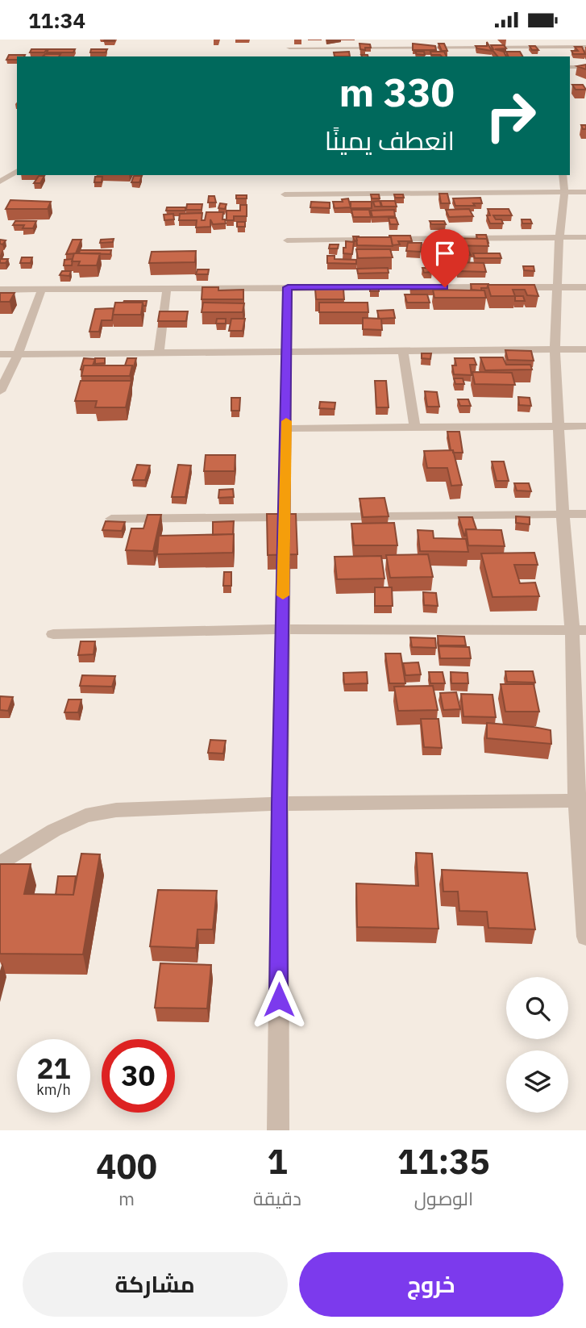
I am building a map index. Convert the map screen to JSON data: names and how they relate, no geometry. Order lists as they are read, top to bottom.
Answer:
{
  "page": {
    "status": "11:34",
    "turn": ["330 m", "انعطف يمينًا"],
    "speed": "21 km/h",
    "limit": "30",
    "eta": [
      "11:35",
      "الوصول",
      "1",
      "دقيقة",
      "400",
      "m"
    ],
    "buttons": ["خروج", "مشاركة"]
  }
}
